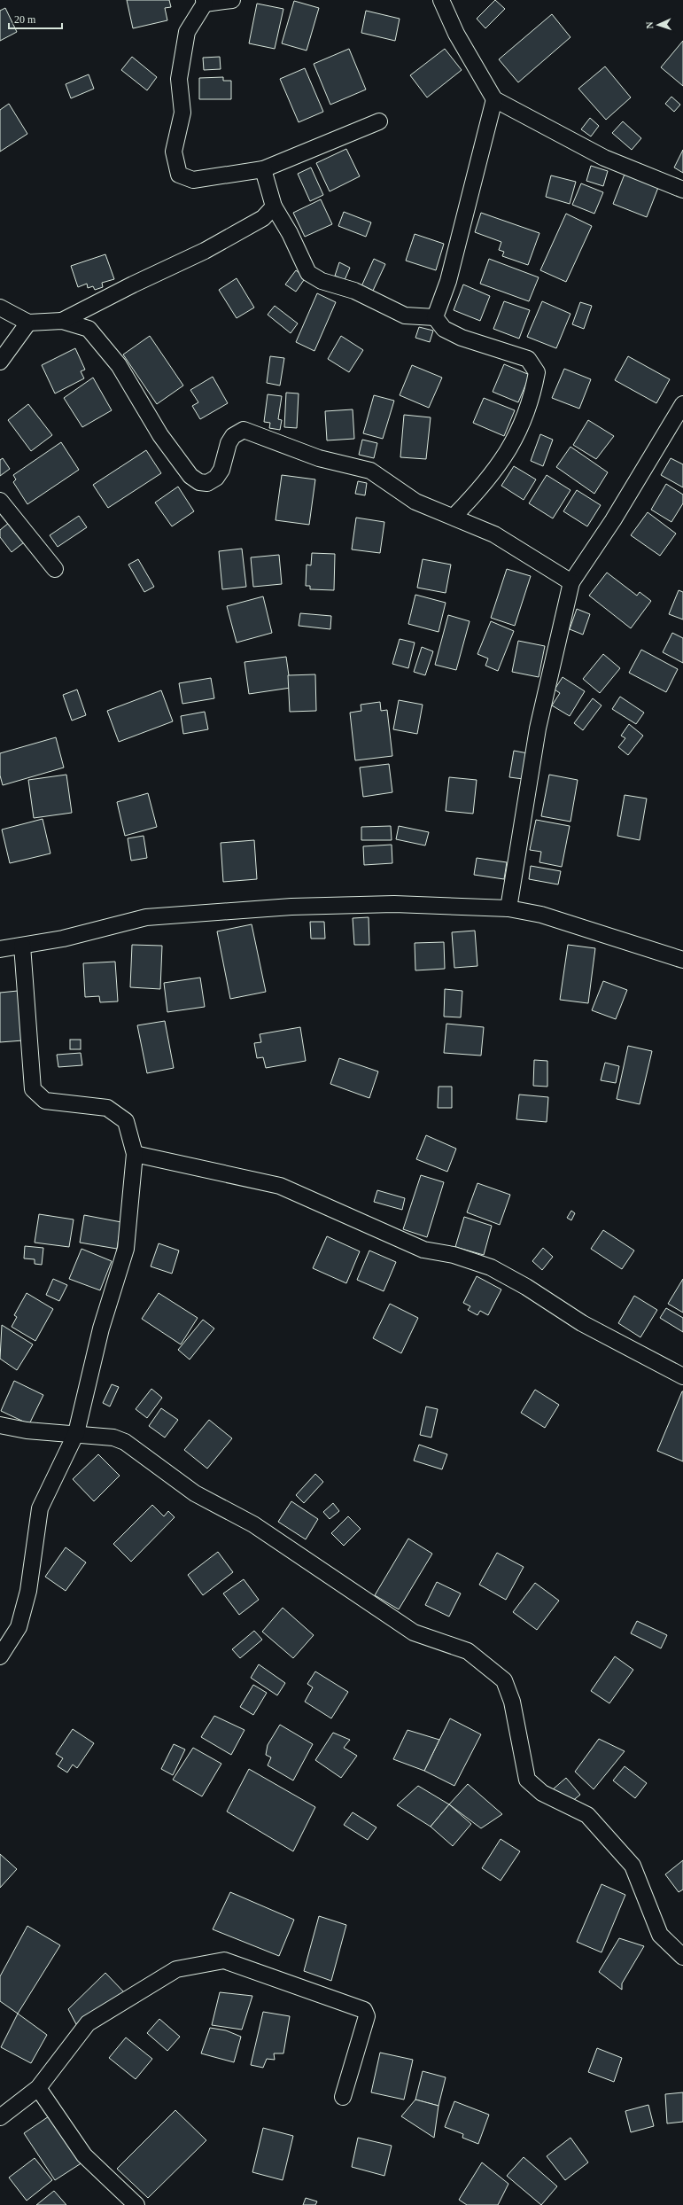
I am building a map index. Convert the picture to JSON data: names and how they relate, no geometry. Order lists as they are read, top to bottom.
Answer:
{
  "scale_bar": "20 m",
  "north": "left"
}
